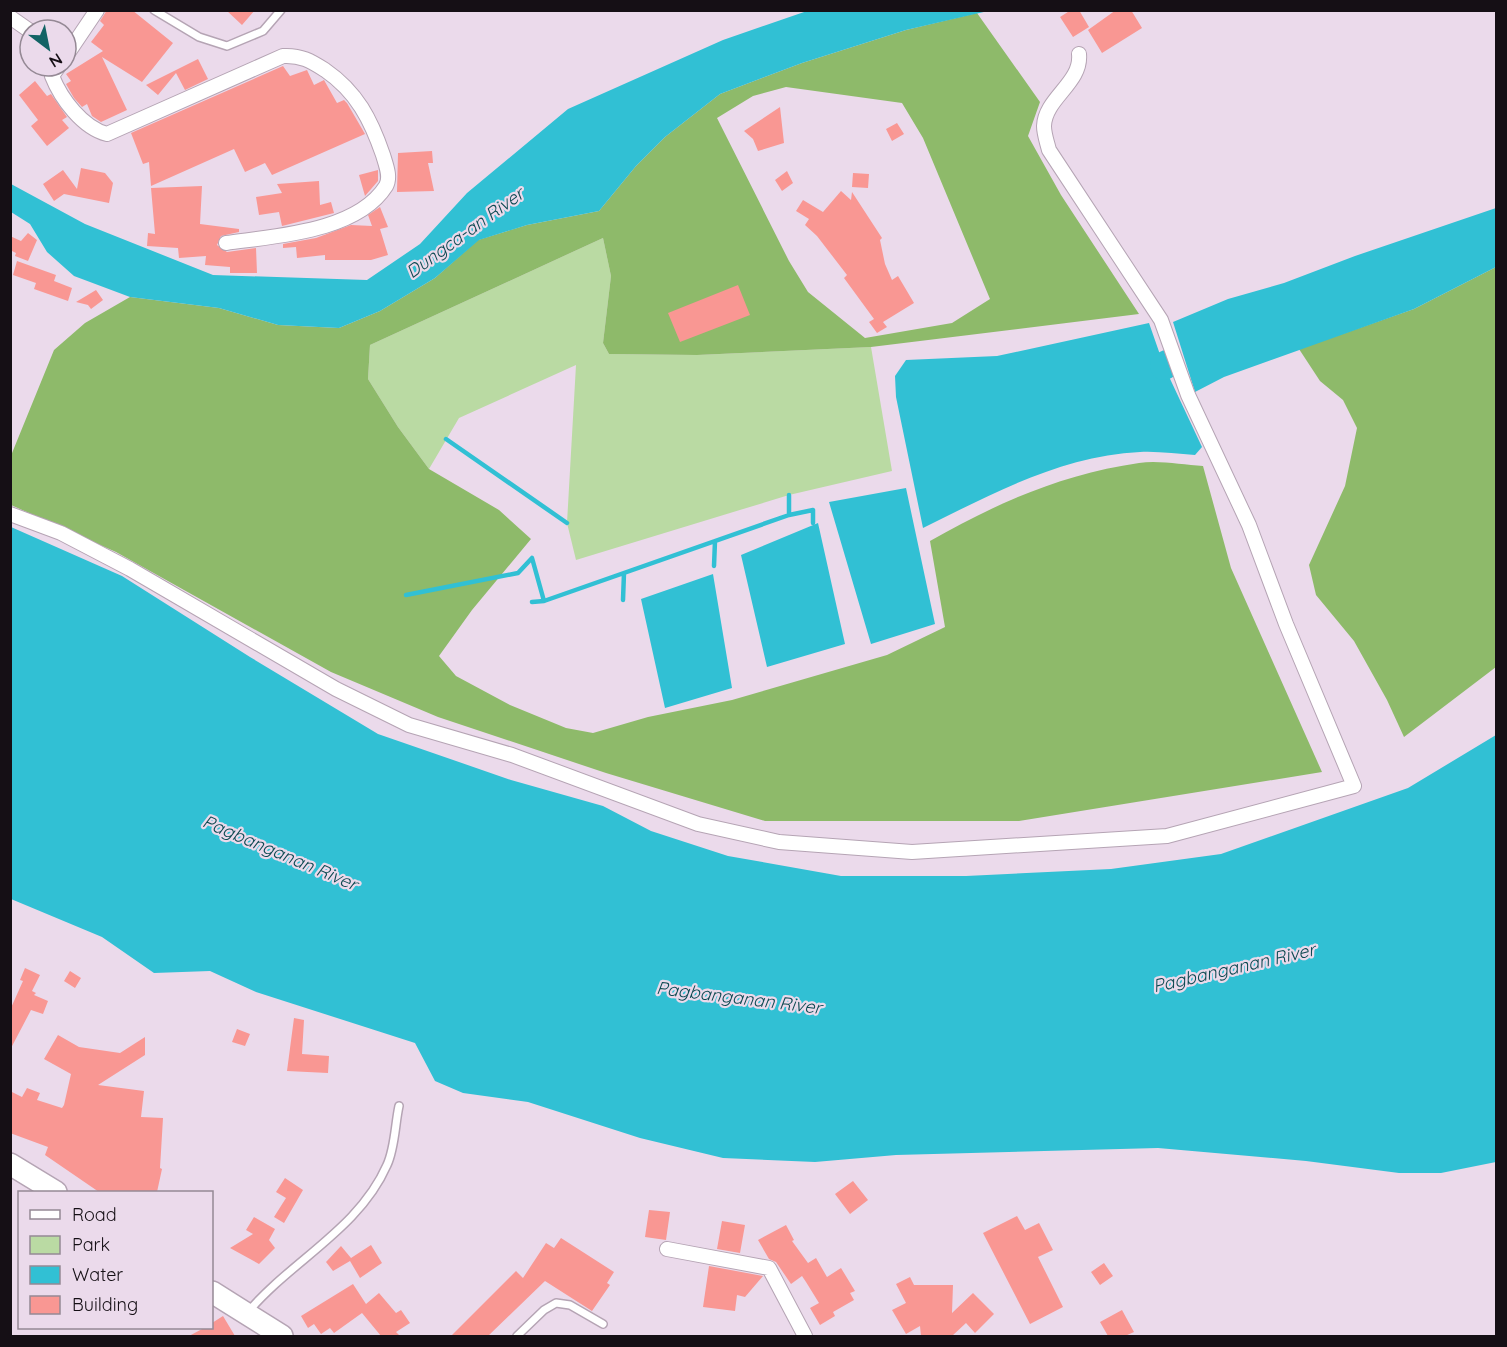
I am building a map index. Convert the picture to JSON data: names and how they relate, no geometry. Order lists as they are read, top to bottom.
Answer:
{
  "water": ["Dungca-an River", "Pagbanganan River"],
  "legend": [
    "Road",
    "Park",
    "Water",
    "Building"
  ],
  "north": "bottom right"
}
